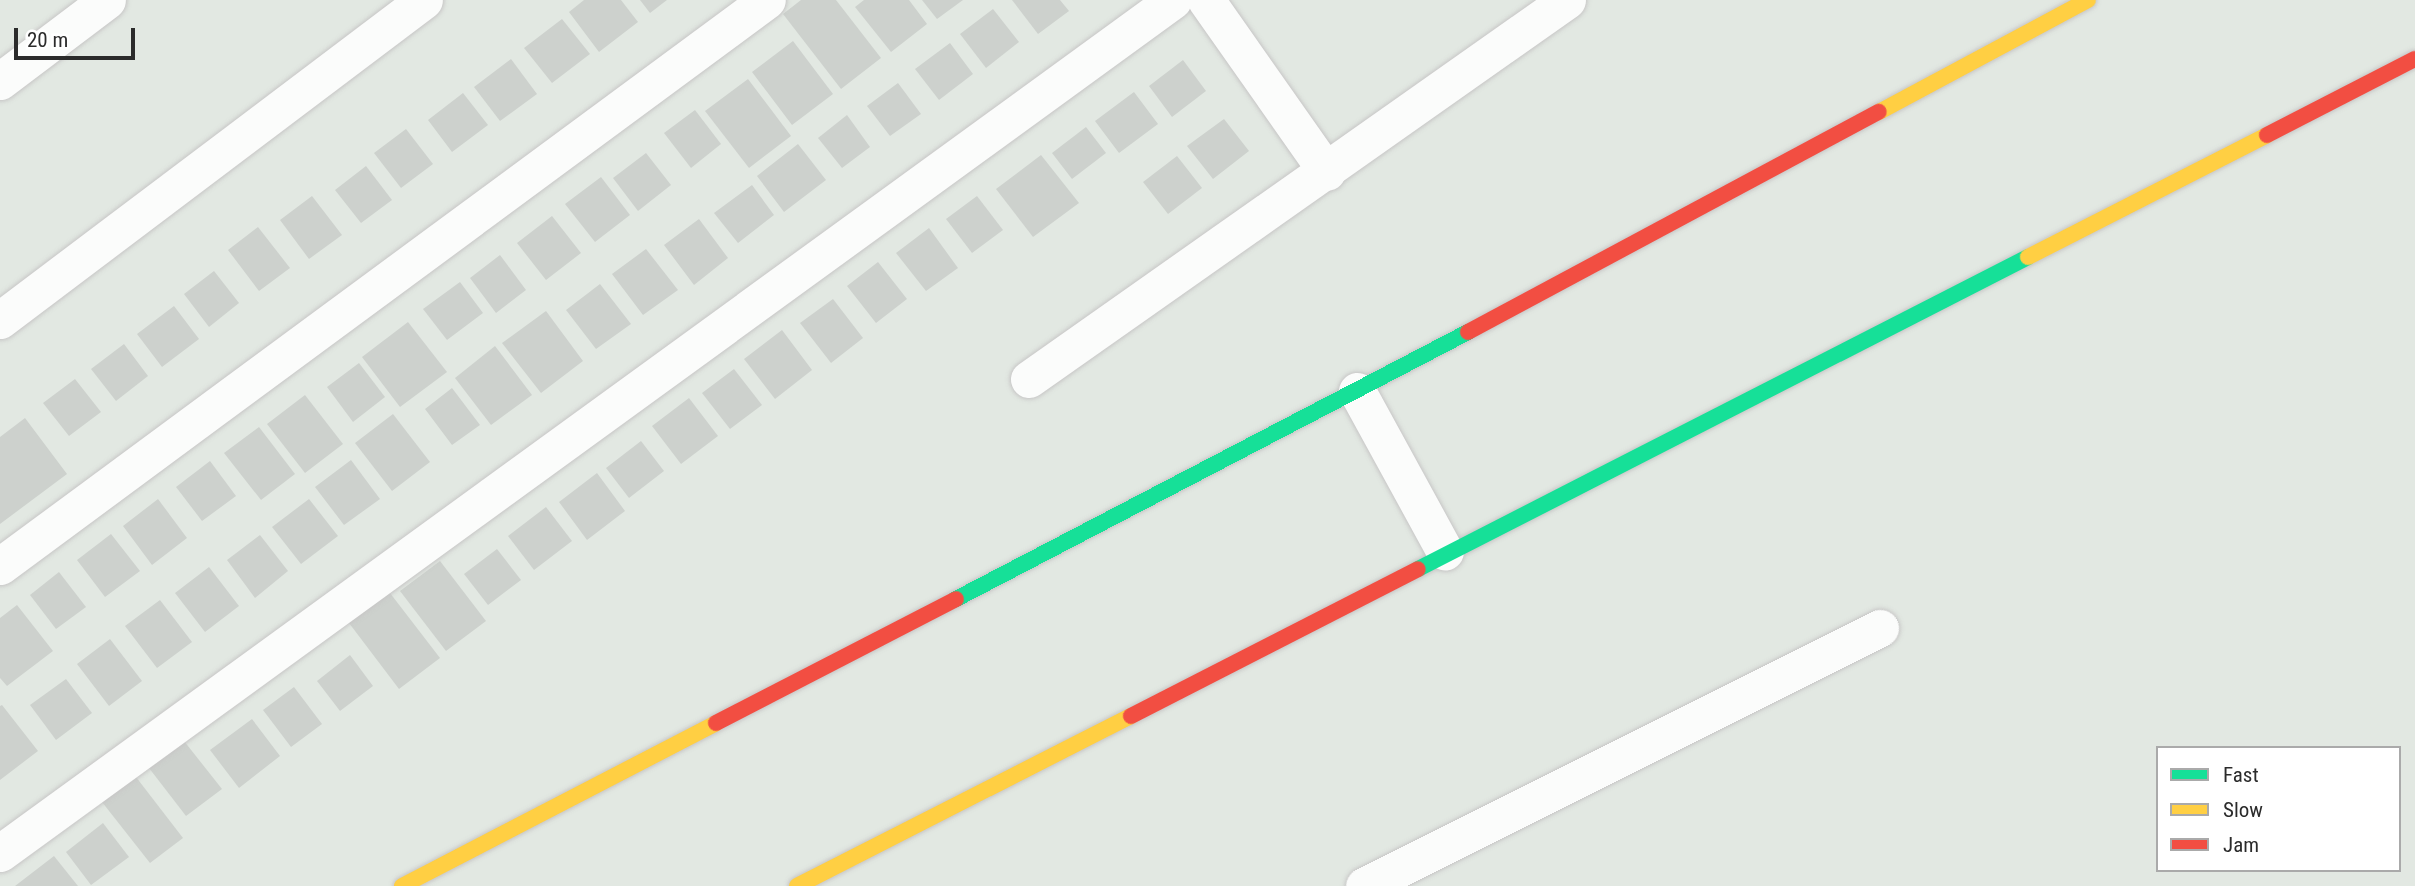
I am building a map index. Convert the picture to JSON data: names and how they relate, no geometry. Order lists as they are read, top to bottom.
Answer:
{
  "legend": ["Fast", "Slow", "Jam"],
  "scale_bar": "20 m"
}
